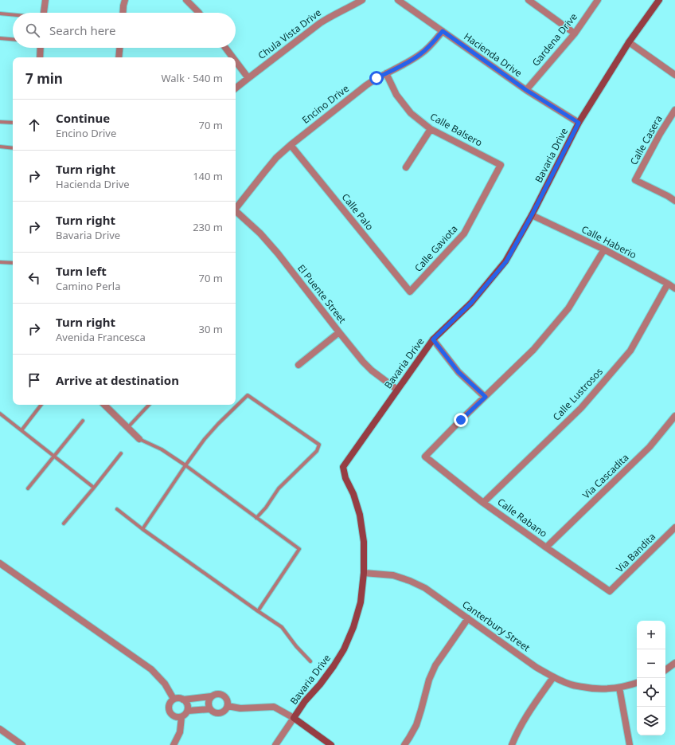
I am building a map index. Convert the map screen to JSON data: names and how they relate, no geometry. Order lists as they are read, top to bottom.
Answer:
{
  "streets": {
    "street": [
      "Chula Vista Drive",
      "Gardena Drive",
      "Hacienda Drive",
      "Encino Drive",
      "Calle Balsero",
      "Calle Casera",
      "Bavaria Drive",
      "Calle Palo",
      "Calle Haberio",
      "Calle Gaviota",
      "El Puente Street",
      "Calle Lustrosos",
      "Via Cascadita",
      "Calle Rabano",
      "Via Bandita",
      "Canterbury Street"
    ]
  },
  "crossings": [
    ["Gardena Drive", "Hacienda Drive"],
    ["Hacienda Drive", "Encino Drive"],
    ["Hacienda Drive", "Bavaria Drive"],
    ["Encino Drive", "Calle Balsero"],
    ["Encino Drive", "Calle Palo"],
    ["Calle Balsero", "Calle Gaviota"],
    ["Bavaria Drive", "Calle Haberio"],
    ["Bavaria Drive", "El Puente Street"],
    ["Bavaria Drive", "Canterbury Street"],
    ["Calle Palo", "Calle Gaviota"],
    ["Calle Haberio", "Calle Lustrosos"],
    ["Calle Lustrosos", "Calle Rabano"],
    ["Via Cascadita", "Calle Rabano"],
    ["Calle Rabano", "Via Bandita"]
  ],
  "page": {
    "search": "Search here",
    "heading": ["7 min", "Walk · 540 m"],
    "list": [
      ["Continue", "Encino Drive", "70 m"],
      ["Turn right", "Hacienda Drive", "140 m"],
      ["Turn right", "Bavaria Drive", "230 m"],
      ["Turn left", "Camino Perla", "70 m"],
      ["Turn right", "Avenida Francesca", "30 m"],
      "Arrive at destination"
    ],
    "map_buttons": ["+", "−"]
  }
}
